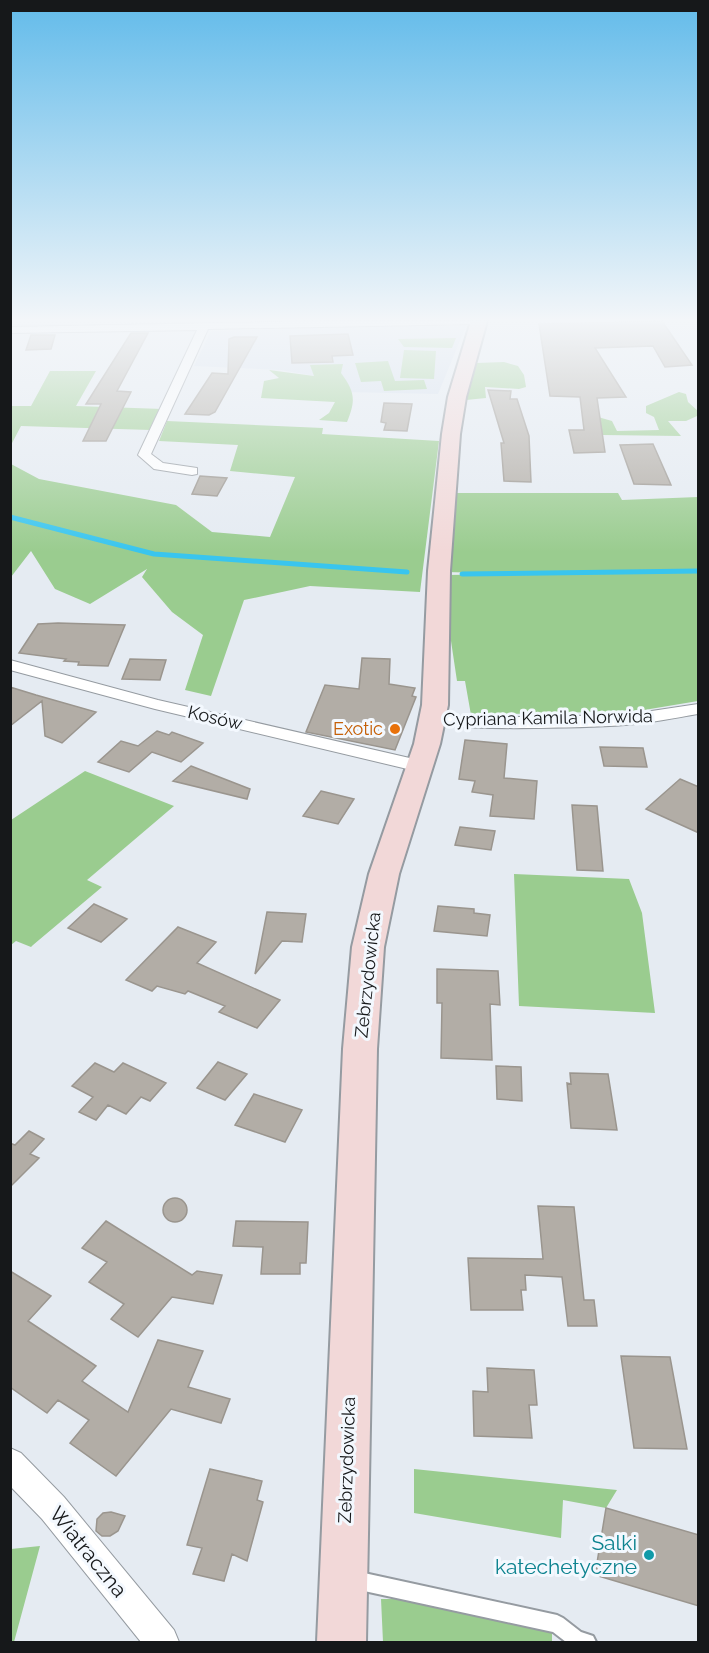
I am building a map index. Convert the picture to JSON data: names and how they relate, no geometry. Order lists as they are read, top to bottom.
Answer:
{
  "streets": {
    "street": [
      "Kosów",
      "Cypriana Kamila Norwida",
      "Zebrzydowicka",
      "Wiatraczna"
    ]
  },
  "crossings": [
    ["Kosów", "Zebrzydowicka"],
    ["Cypriana Kamila Norwida", "Zebrzydowicka"]
  ],
  "places": ["Exotic", "Salki katechetyczne"]
}
